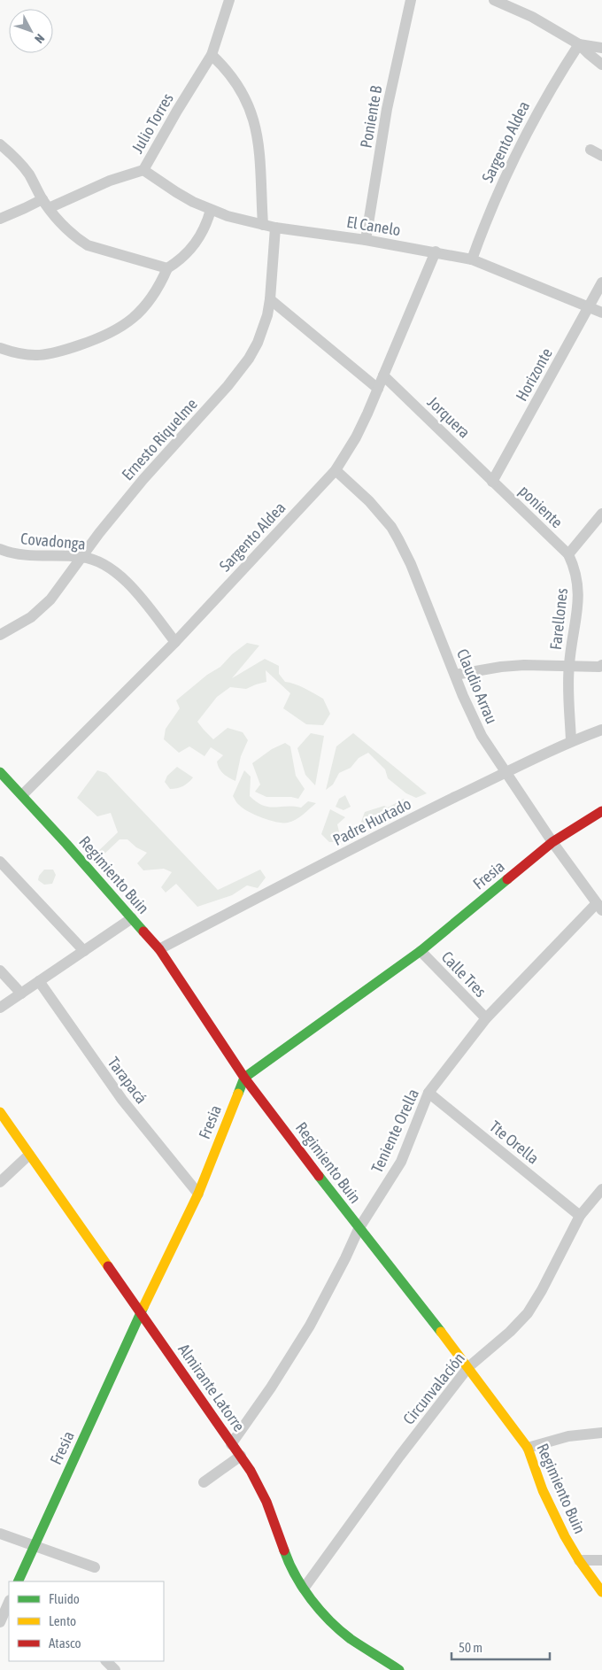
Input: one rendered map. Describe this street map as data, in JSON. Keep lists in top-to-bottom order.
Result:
{
  "streets": {
    "street": [
      "Poniente B",
      "Julio Torres",
      "Sargento Aldea",
      "El Canelo",
      "Horizonte",
      "Jorquera",
      "Ernesto Riquelme",
      "poniente",
      "Covadonga",
      "Farellones",
      "Claudio Arrau",
      "Padre Hurtado",
      "Regimiento Buin",
      "Fresia",
      "Calle Tres",
      "Tarapacá",
      "Teniente Orella",
      "Tte Orella",
      "Almirante Latorre",
      "Circunvalación"
    ]
  },
  "crossings": [
    ["Poniente B", "El Canelo"],
    ["Julio Torres", "El Canelo"],
    ["Sargento Aldea", "El Canelo"],
    ["Sargento Aldea", "Jorquera"],
    ["Sargento Aldea", "Covadonga"],
    ["Sargento Aldea", "Claudio Arrau"],
    ["Sargento Aldea", "Regimiento Buin"],
    ["El Canelo", "Horizonte"],
    ["El Canelo", "Ernesto Riquelme"],
    ["Horizonte", "Jorquera"],
    ["Horizonte", "poniente"],
    ["Jorquera", "poniente"],
    ["Ernesto Riquelme", "Covadonga"],
    ["poniente", "Farellones"],
    ["Farellones", "Padre Hurtado"],
    ["Claudio Arrau", "Padre Hurtado"],
    ["Claudio Arrau", "Fresia"],
    ["Claudio Arrau", "Teniente Orella"],
    ["Padre Hurtado", "Regimiento Buin"],
    ["Regimiento Buin", "Fresia"],
    ["Regimiento Buin", "Teniente Orella"],
    ["Regimiento Buin", "Circunvalación"],
    ["Fresia", "Calle Tres"],
    ["Fresia", "Tarapacá"],
    ["Fresia", "Almirante Latorre"],
    ["Calle Tres", "Teniente Orella"],
    ["Teniente Orella", "Tte Orella"],
    ["Teniente Orella", "Almirante Latorre"],
    ["Tte Orella", "Circunvalación"],
    ["Almirante Latorre", "Circunvalación"]
  ],
  "legend": ["Fluido", "Lento", "Atasco"],
  "scale_bar": "50 m",
  "north": "bottom right"
}
